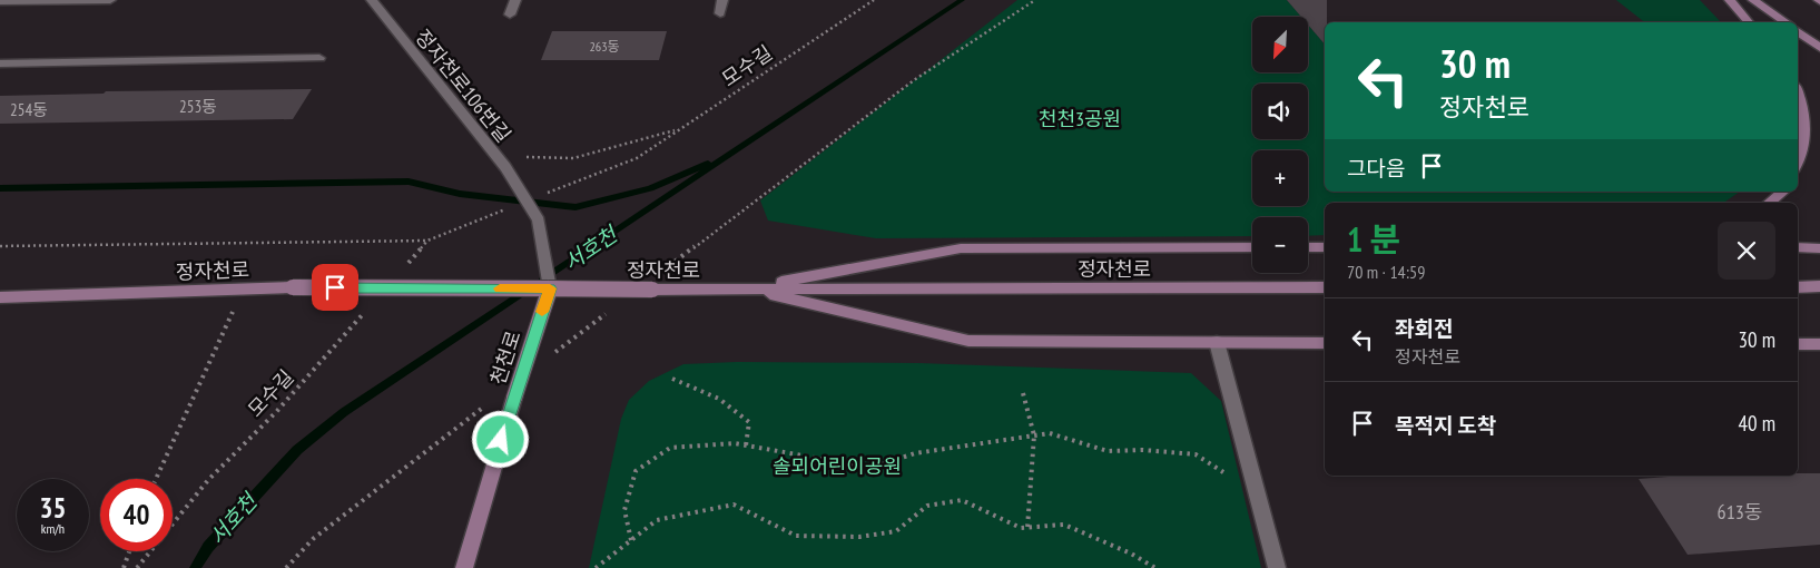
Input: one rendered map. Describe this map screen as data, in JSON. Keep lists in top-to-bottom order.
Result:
{
  "streets": {
    "street": ["정자천로106번길", "정자천로", "천천로"],
    "path": ["모수길"]
  },
  "crossings": [
    ["정자천로106번길", "정자천로"],
    ["정자천로106번길", "천천로"],
    ["정자천로", "천천로"]
  ],
  "water": ["서호천"],
  "parks": ["천천3공원", "솔뫼어린이공원"],
  "house_numbers": [
    "263동",
    "253동",
    "254동",
    "613동"
  ],
  "north": "bottom left",
  "page": {
    "map_buttons": ["+", "−"],
    "turn": ["30 m", "정자천로"],
    "then": "그다음",
    "heading": ["1 분", "70 m · 14:59"],
    "list": [
      {
        "name": "좌회전",
        "note": "정자천로",
        "value": "30 m"
      },
      {
        "name": "목적지 도착",
        "value": "40 m"
      }
    ],
    "speed": "35 km/h",
    "limit": "40"
  }
}
